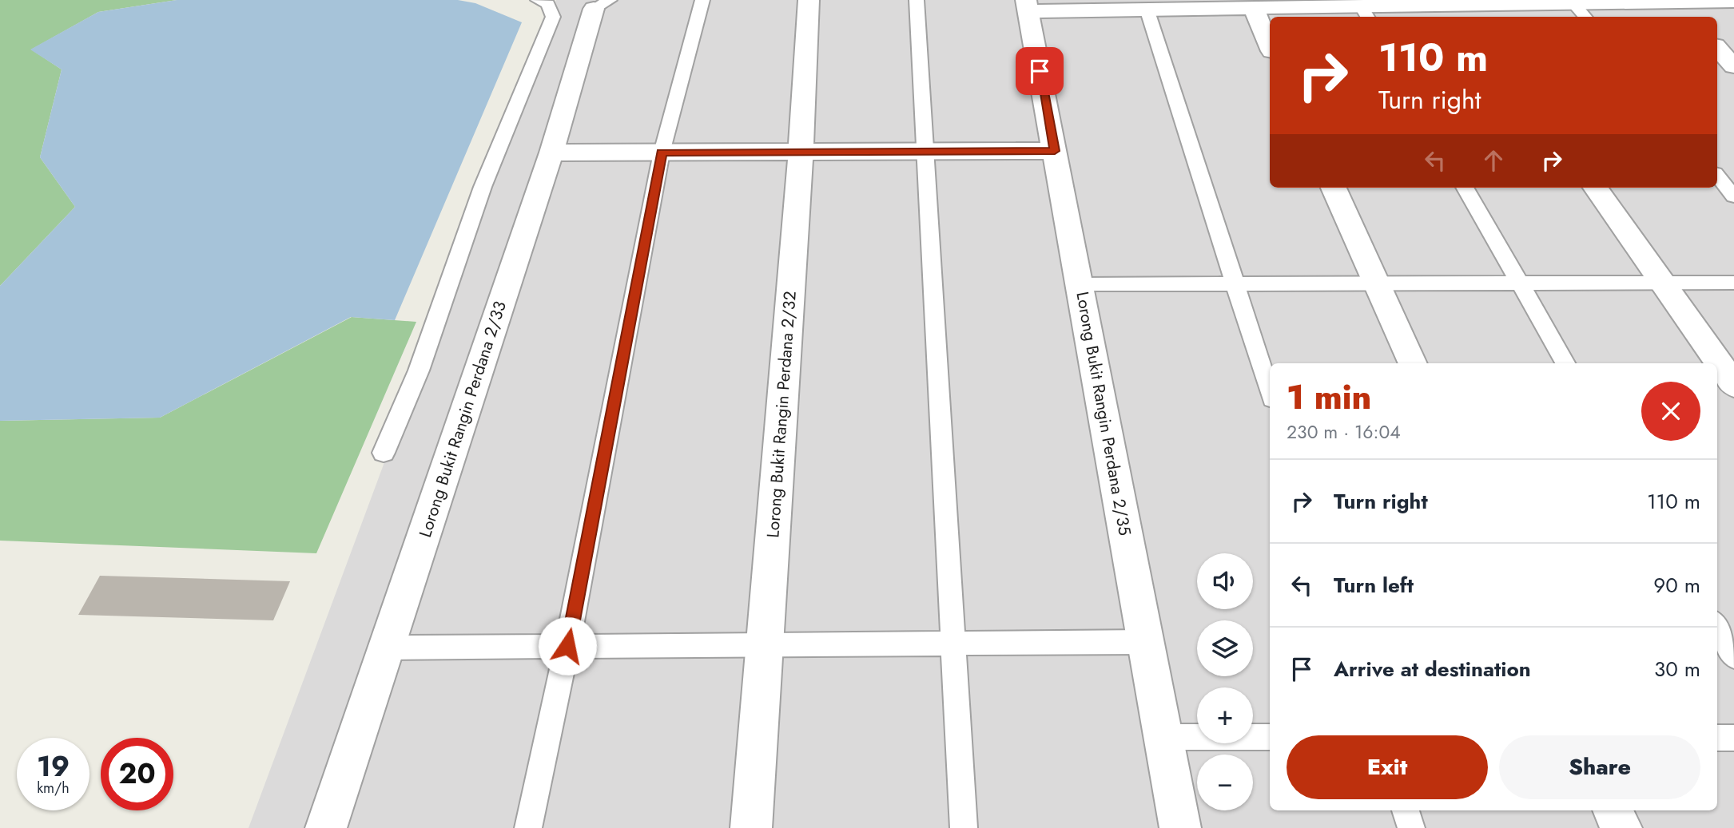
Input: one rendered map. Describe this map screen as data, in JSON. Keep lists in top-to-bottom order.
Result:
{
  "streets": {
    "street": ["Lorong Bukit Rangin Perdana 2/35", "Lorong Bukit Rangin Perdana 2/32", "Lorong Bukit Rangin Perdana 2/33"]
  },
  "page": {
    "turn": ["110 m", "Turn right"],
    "heading": ["1 min", "230 m · 16:04"],
    "list": [
      {
        "name": "Turn right",
        "value": "110 m"
      },
      {
        "name": "Turn left",
        "value": "90 m"
      },
      {
        "name": "Arrive at destination",
        "value": "30 m"
      }
    ],
    "map_buttons": ["+", "−"],
    "buttons": ["Exit", "Share"],
    "speed": "19 km/h",
    "limit": "20"
  }
}
